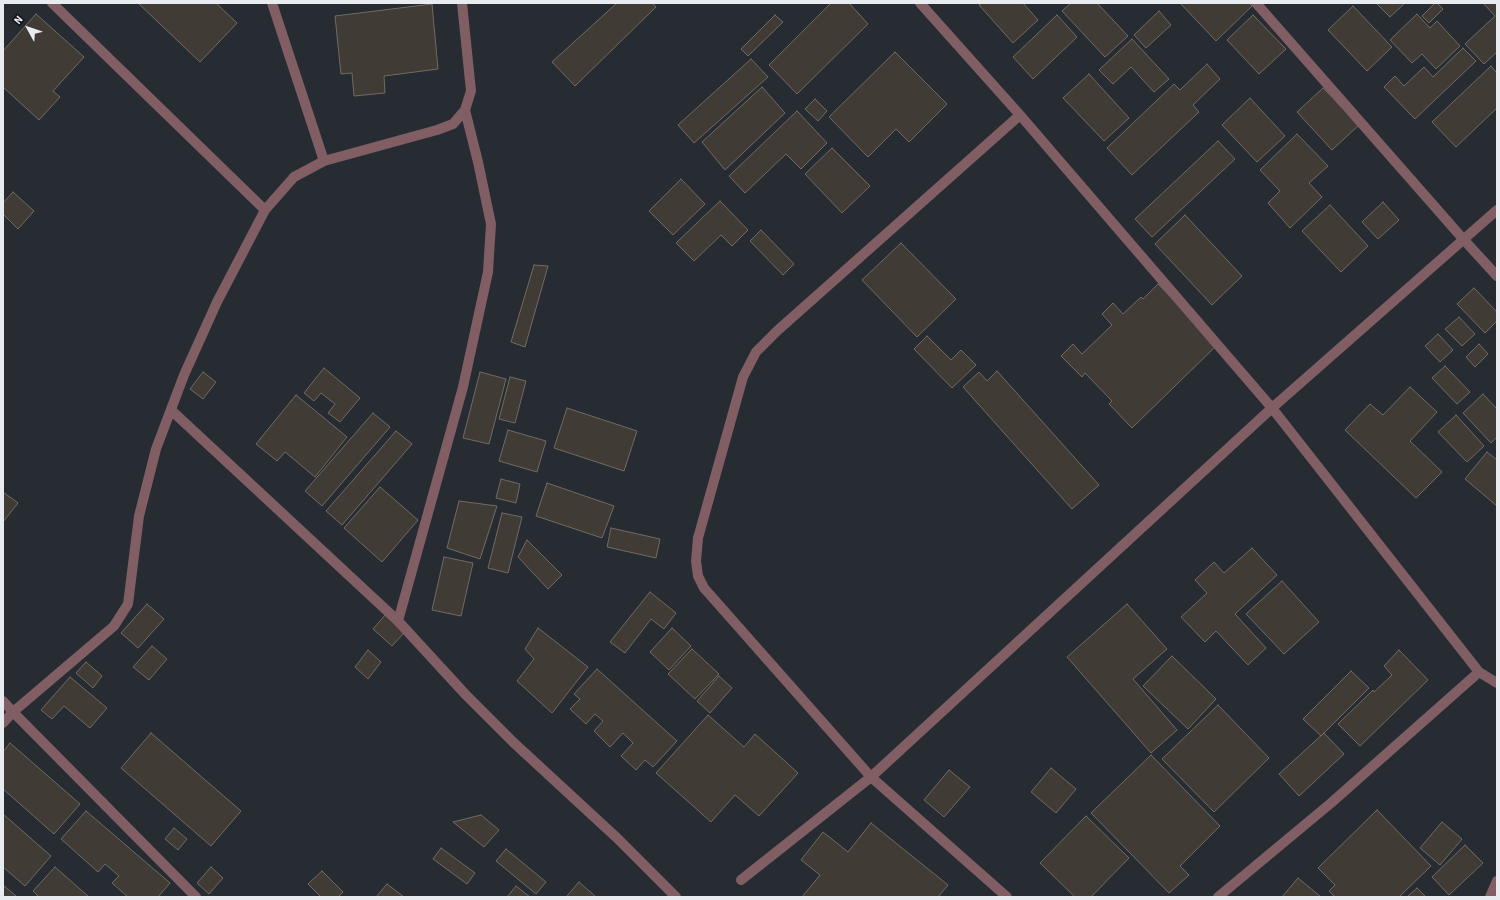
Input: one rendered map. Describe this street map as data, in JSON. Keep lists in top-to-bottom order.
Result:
{
  "north": "top left"
}
